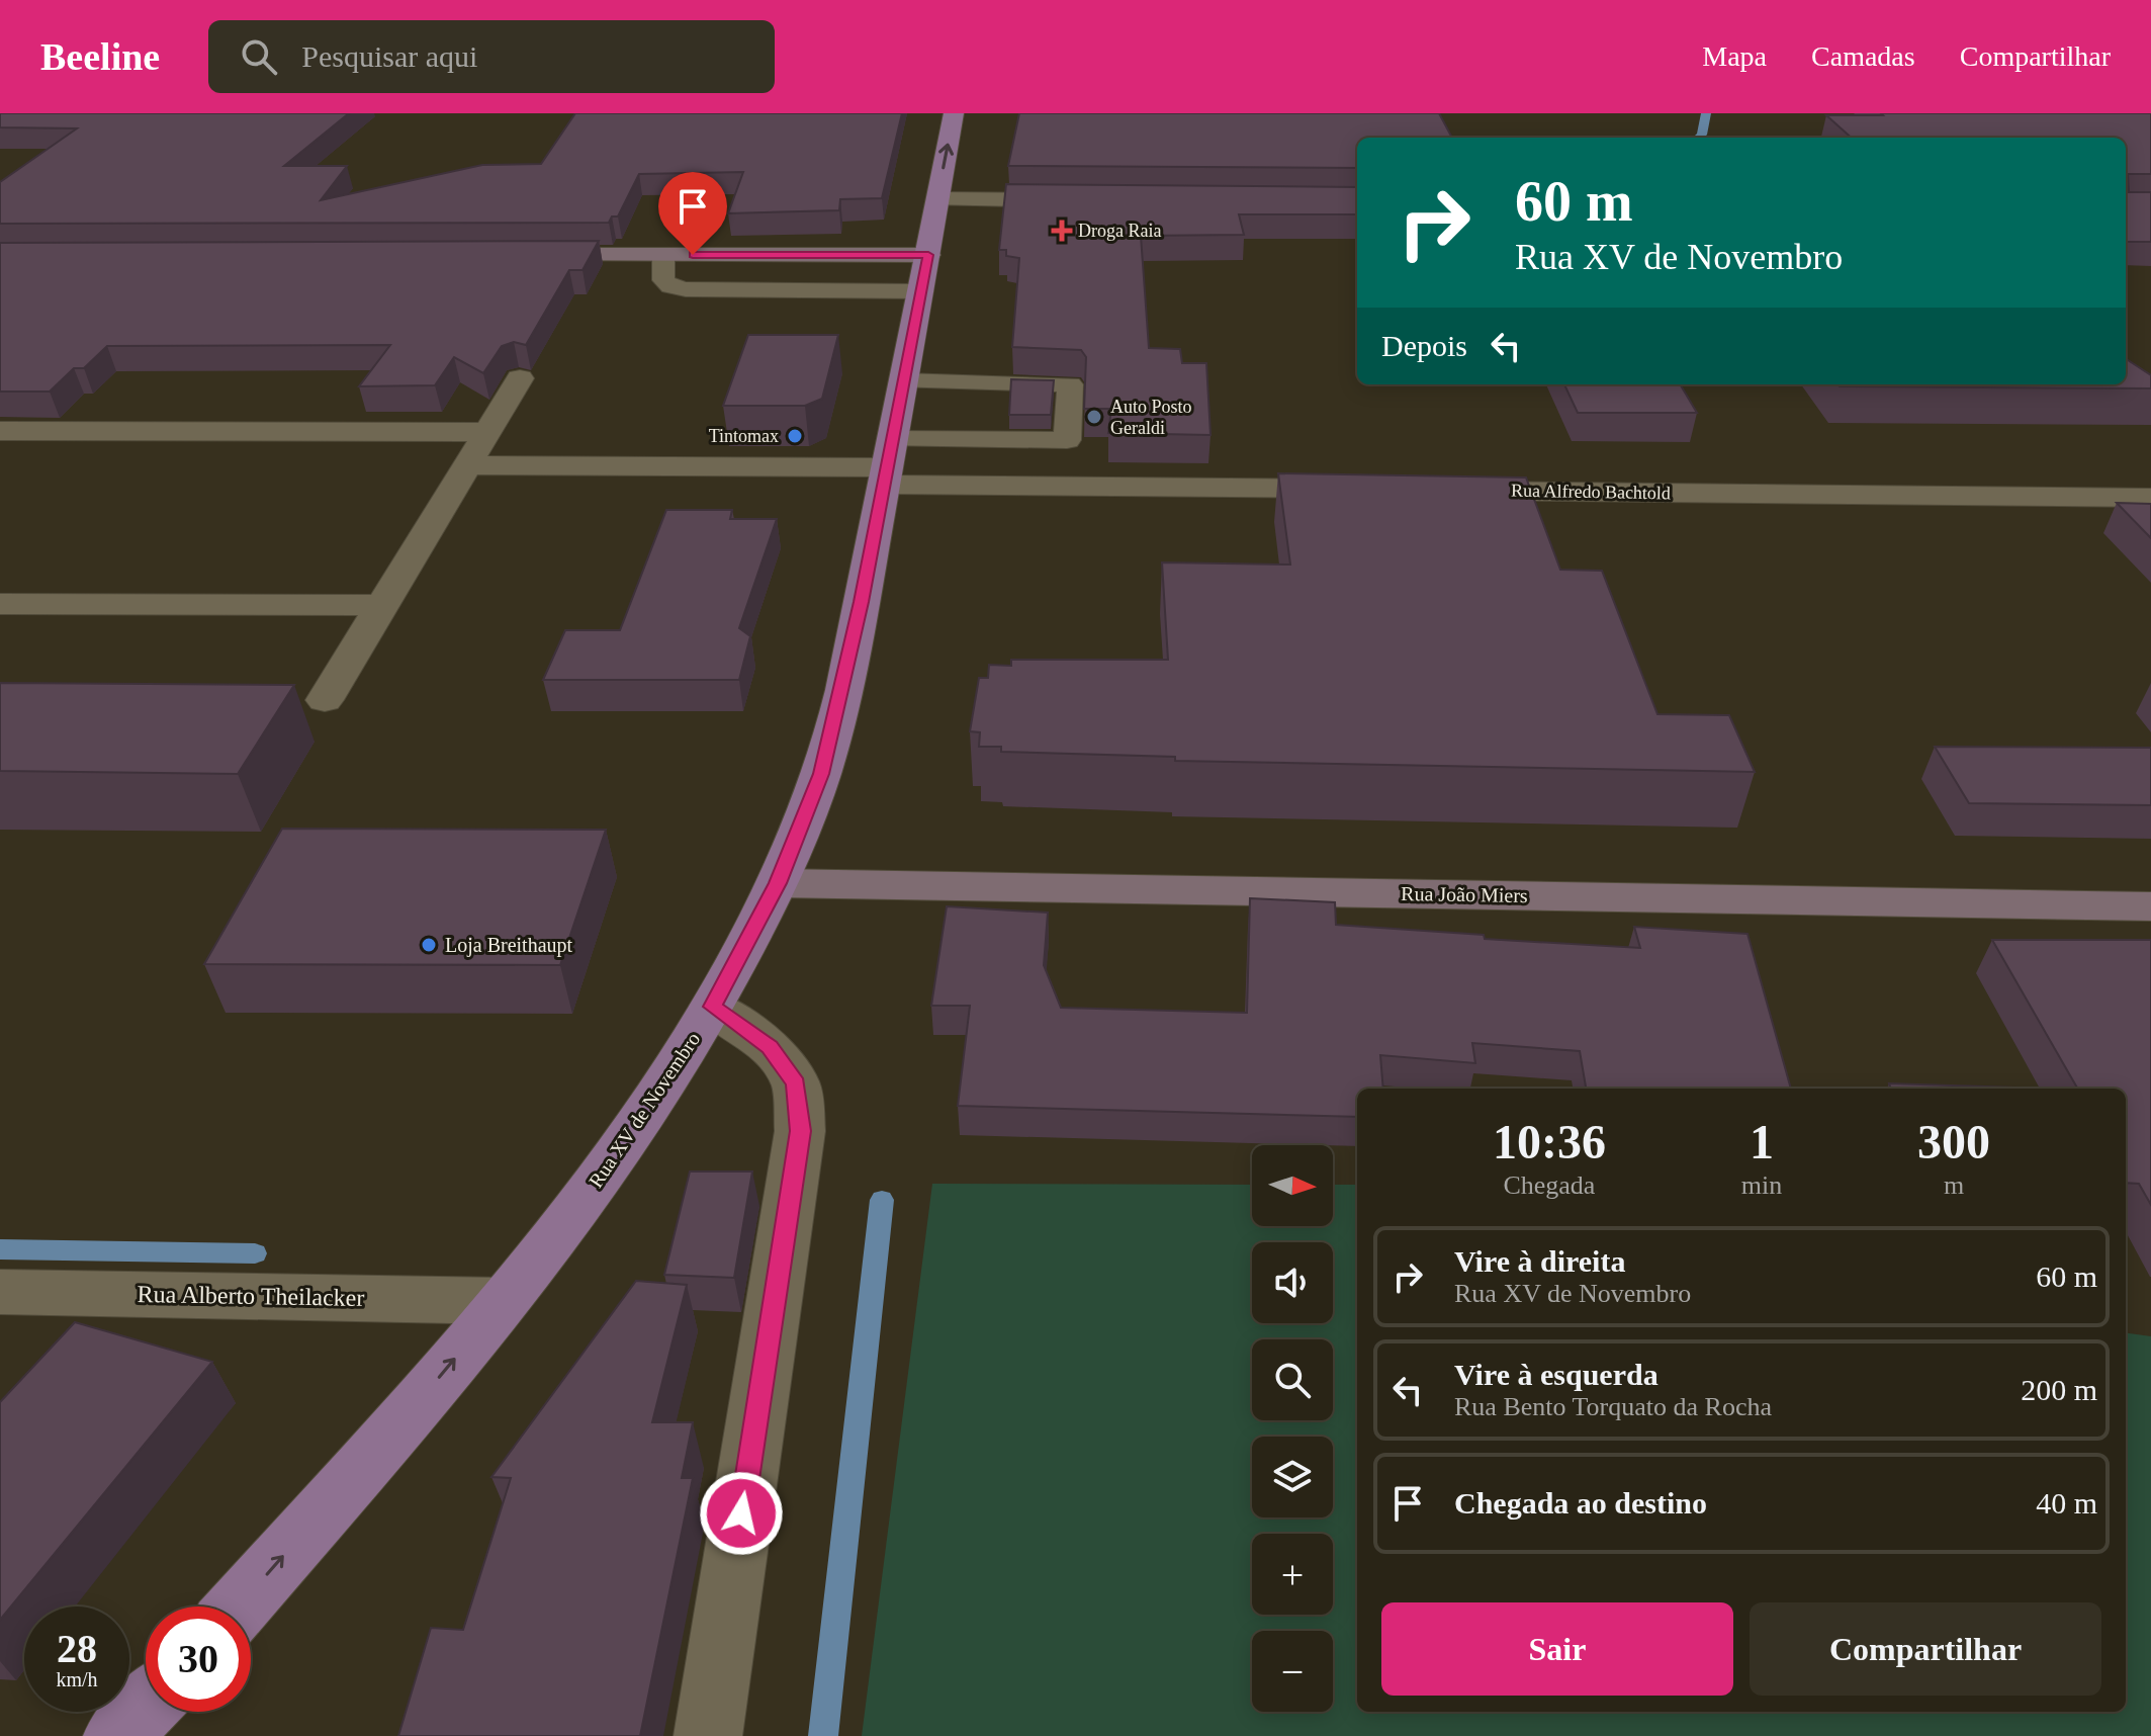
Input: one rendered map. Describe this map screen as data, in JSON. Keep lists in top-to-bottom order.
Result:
{
  "streets": {
    "main road": ["Rua XV de Novembro"],
    "street": ["Rua Alfredo Bachtold", "Rua João Miers", "Rua Alberto Theilacker"]
  },
  "crossings": [
    ["Rua João Miers", "Rua XV de Novembro"],
    ["Rua XV de Novembro", "Rua Alberto Theilacker"]
  ],
  "places": {
    "health": ["Droga Raia"],
    "other": ["Auto Posto Geraldi", "Tintomax", "Loja Breithaupt"]
  },
  "north": "right",
  "page": {
    "header": "Beeline",
    "search": "Pesquisar aqui",
    "nav": ["Mapa", "Camadas", "Compartilhar"],
    "turn": ["60 m", "Rua XV de Novembro"],
    "then": "Depois",
    "eta": [
      "10:36",
      "Chegada",
      "1",
      "min",
      "300",
      "m"
    ],
    "map_buttons": ["+", "−"],
    "list": [
      {
        "name": "Vire à direita",
        "note": "Rua XV de Novembro",
        "value": "60 m"
      },
      {
        "name": "Vire à esquerda",
        "note": "Rua Bento Torquato da Rocha",
        "value": "200 m"
      },
      {
        "name": "Chegada ao destino",
        "value": "40 m"
      }
    ],
    "buttons": ["Sair", "Compartilhar"],
    "speed": "28 km/h",
    "limit": "30"
  }
}
